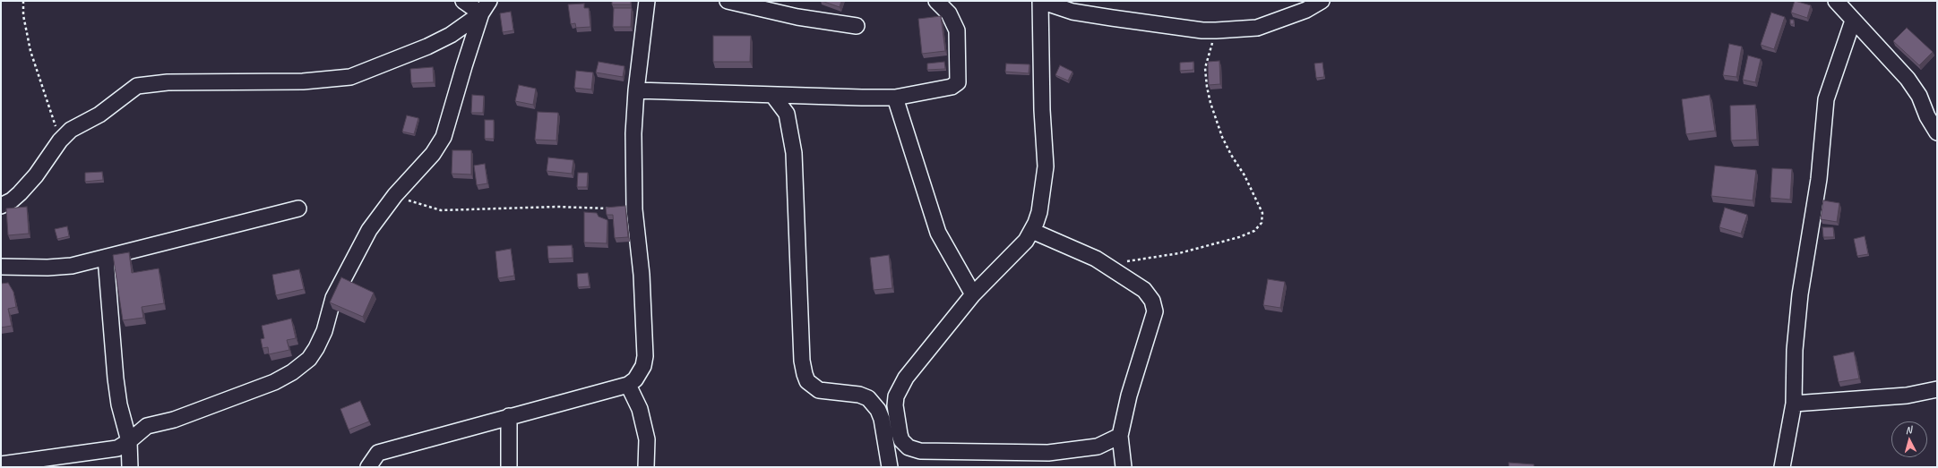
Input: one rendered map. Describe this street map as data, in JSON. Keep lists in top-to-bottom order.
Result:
{
  "north": "top"
}
